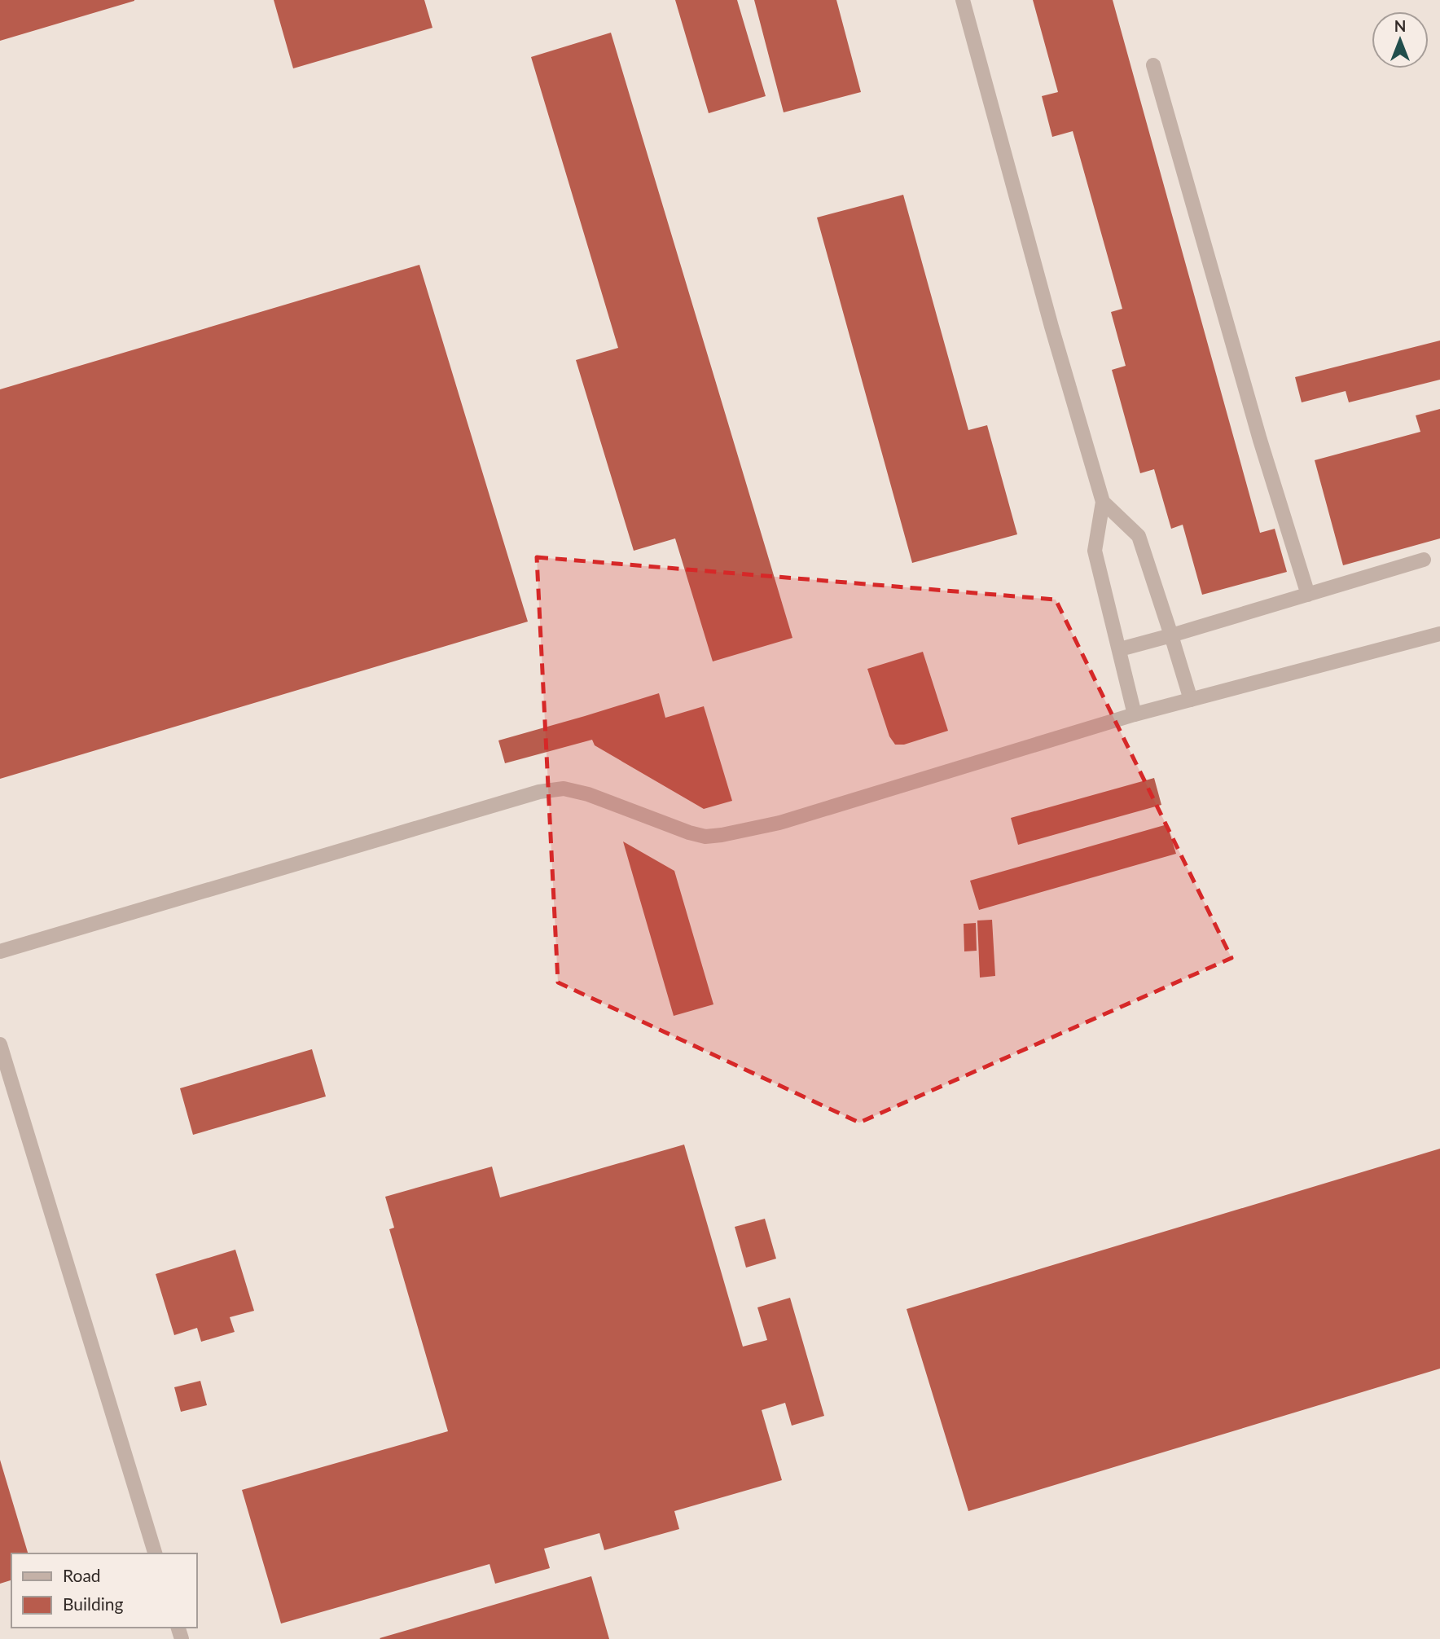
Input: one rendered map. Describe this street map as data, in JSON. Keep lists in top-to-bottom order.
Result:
{
  "legend": ["Road", "Building"],
  "north": "top"
}
